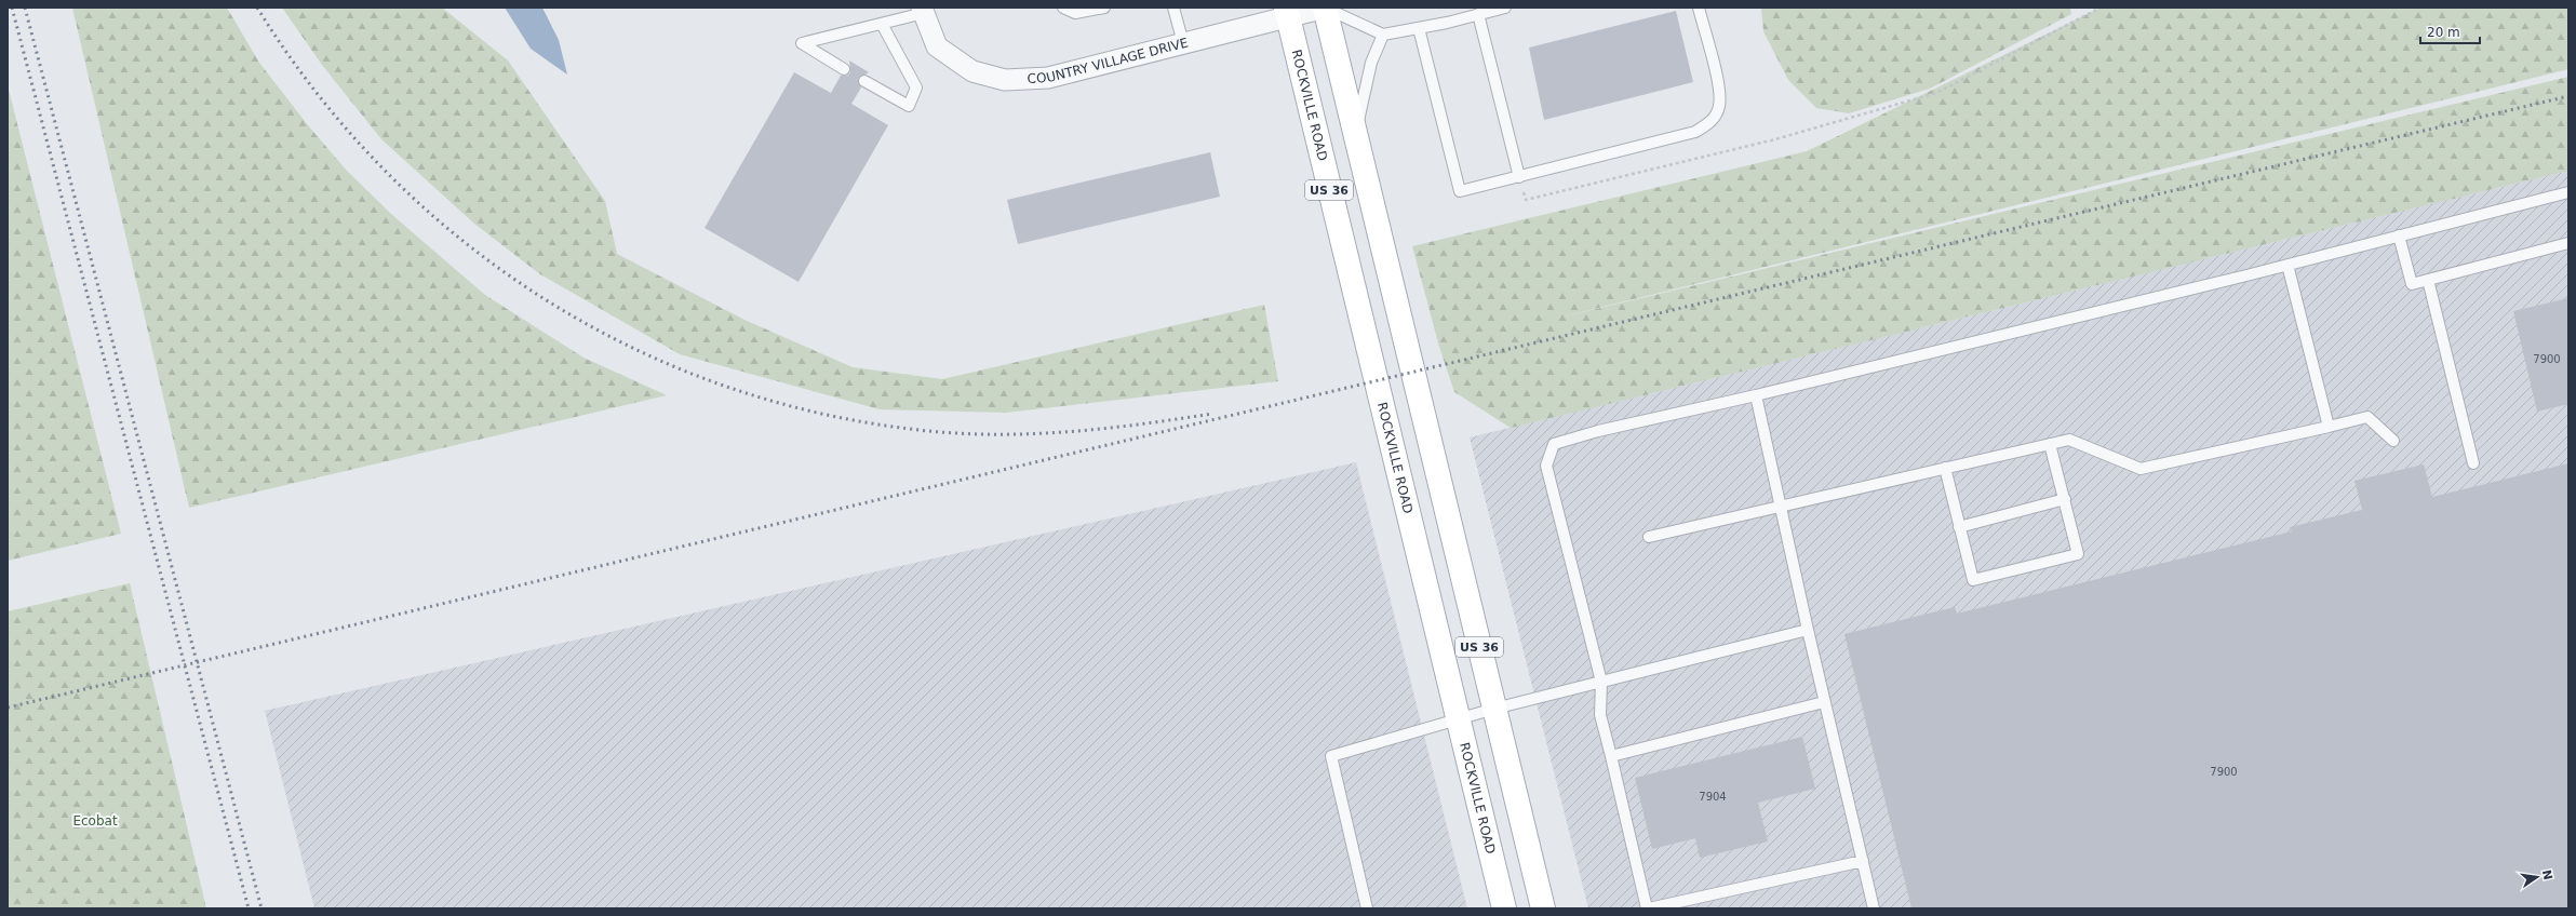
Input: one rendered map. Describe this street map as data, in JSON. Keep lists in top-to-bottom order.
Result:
{
  "streets": {
    "main road": ["ROCKVILLE ROAD", "US 36"],
    "street": ["COUNTRY VILLAGE DRIVE"]
  },
  "crossings": [
    ["COUNTRY VILLAGE DRIVE", "ROCKVILLE ROAD"],
    ["COUNTRY VILLAGE DRIVE", "US 36"]
  ],
  "parks": ["Ecobat"],
  "house_numbers": ["7900", "7900", "7904"],
  "scale_bar": "20 m",
  "north": "right"
}
